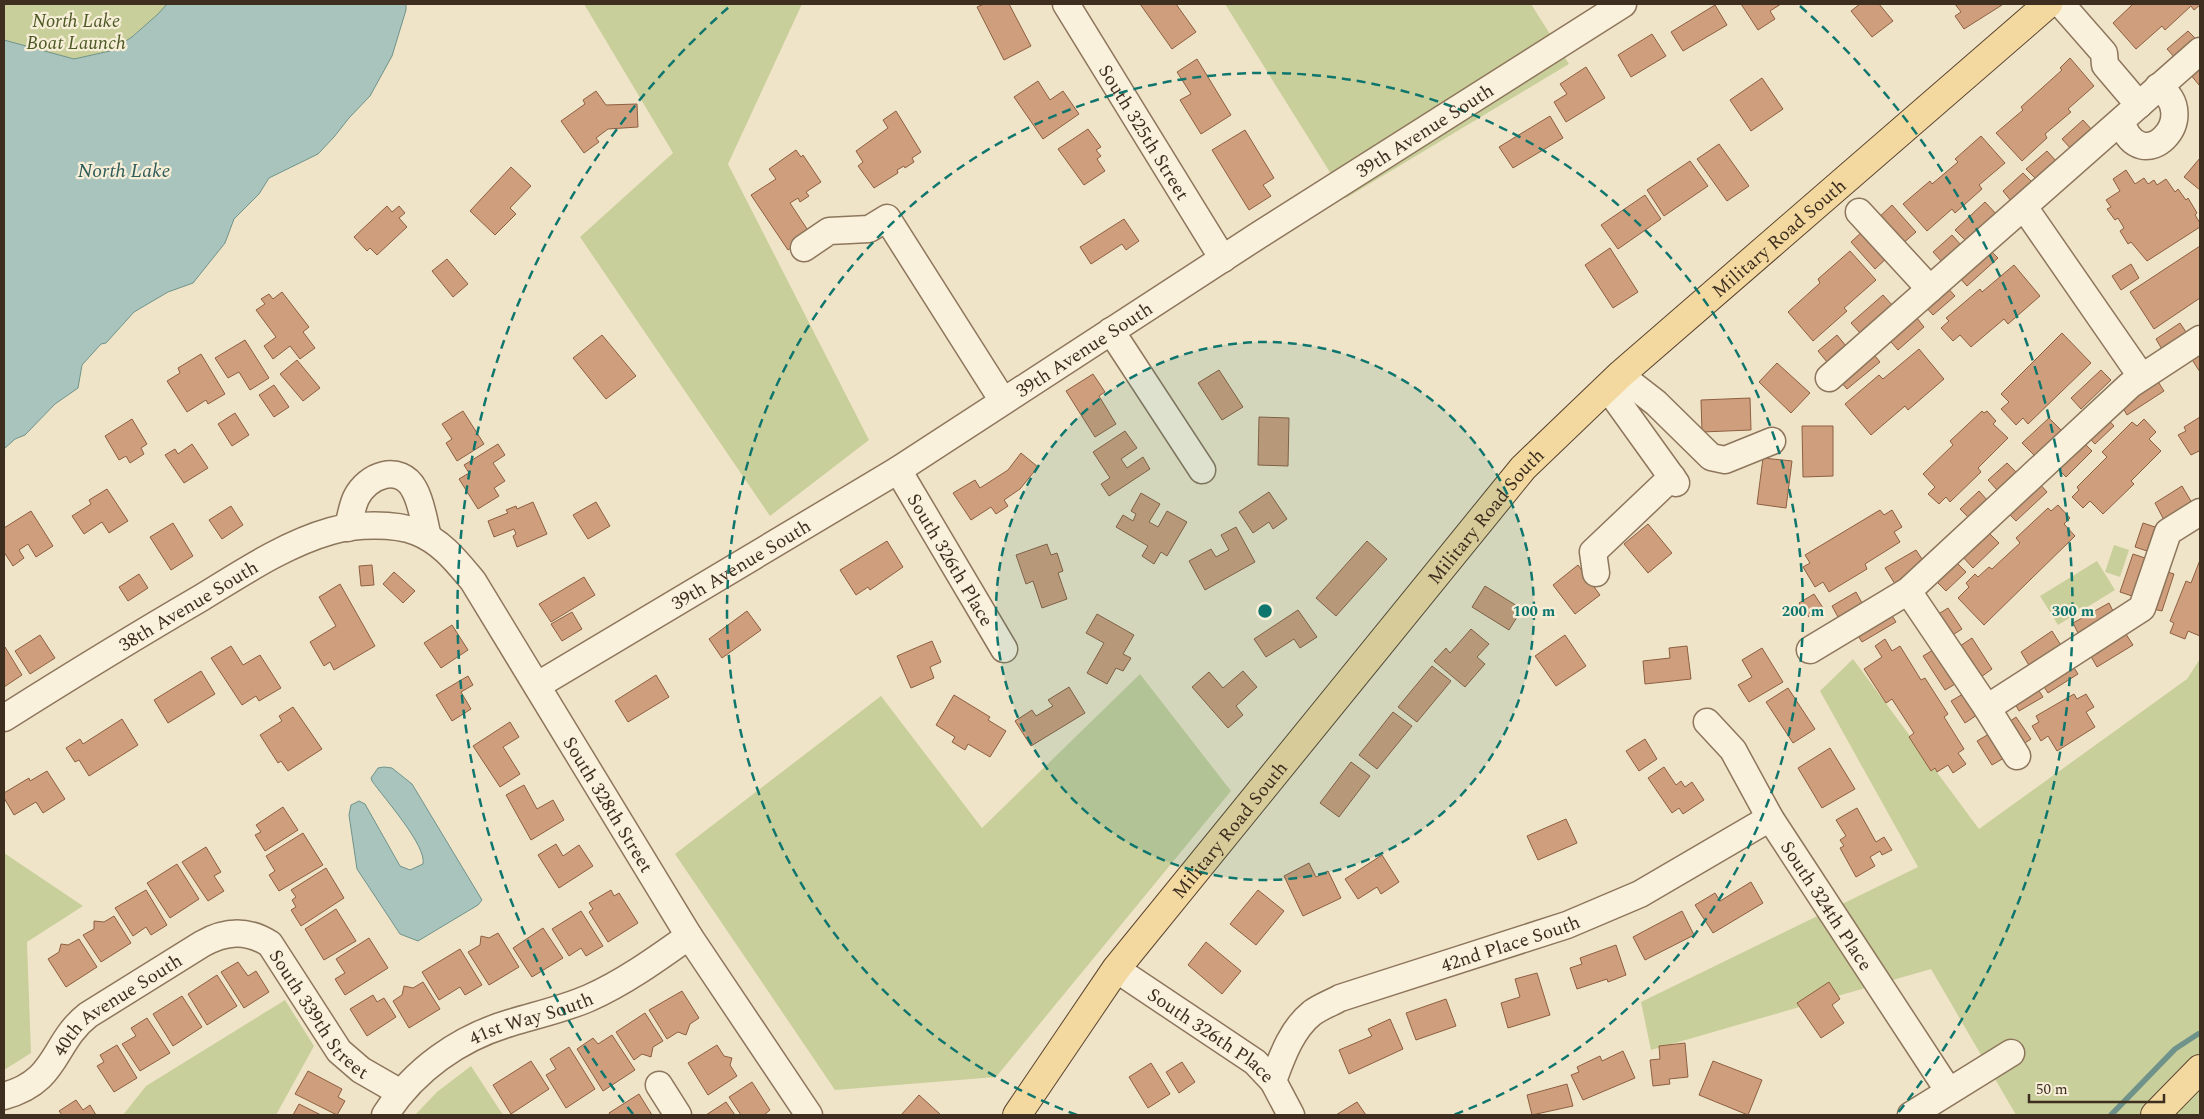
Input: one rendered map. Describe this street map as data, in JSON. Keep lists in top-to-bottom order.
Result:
{
  "streets": {
    "main road": ["Military Road South"],
    "street": [
      "39th Avenue South",
      "South 325th Street",
      "South 326th Place",
      "38th Avenue South",
      "South 328th Street",
      "South 324th Place",
      "42nd Place South",
      "40th Avenue South",
      "South 339th Street",
      "41st Way South"
    ]
  },
  "crossings": [
    ["39th Avenue South", "South 325th Street"],
    ["39th Avenue South", "South 326th Place"],
    ["39th Avenue South", "South 328th Street"],
    ["Military Road South", "South 326th Place"],
    ["South 326th Place", "42nd Place South"],
    ["38th Avenue South", "South 328th Street"],
    ["South 328th Street", "41st Way South"],
    ["South 324th Place", "42nd Place South"],
    ["40th Avenue South", "South 339th Street"],
    ["South 339th Street", "41st Way South"]
  ],
  "water": ["North Lake"],
  "parks": ["North Lake Boat Launch"],
  "scale_bar": "50 m",
  "rings": ["100 m", "200 m", "300 m"]
}
